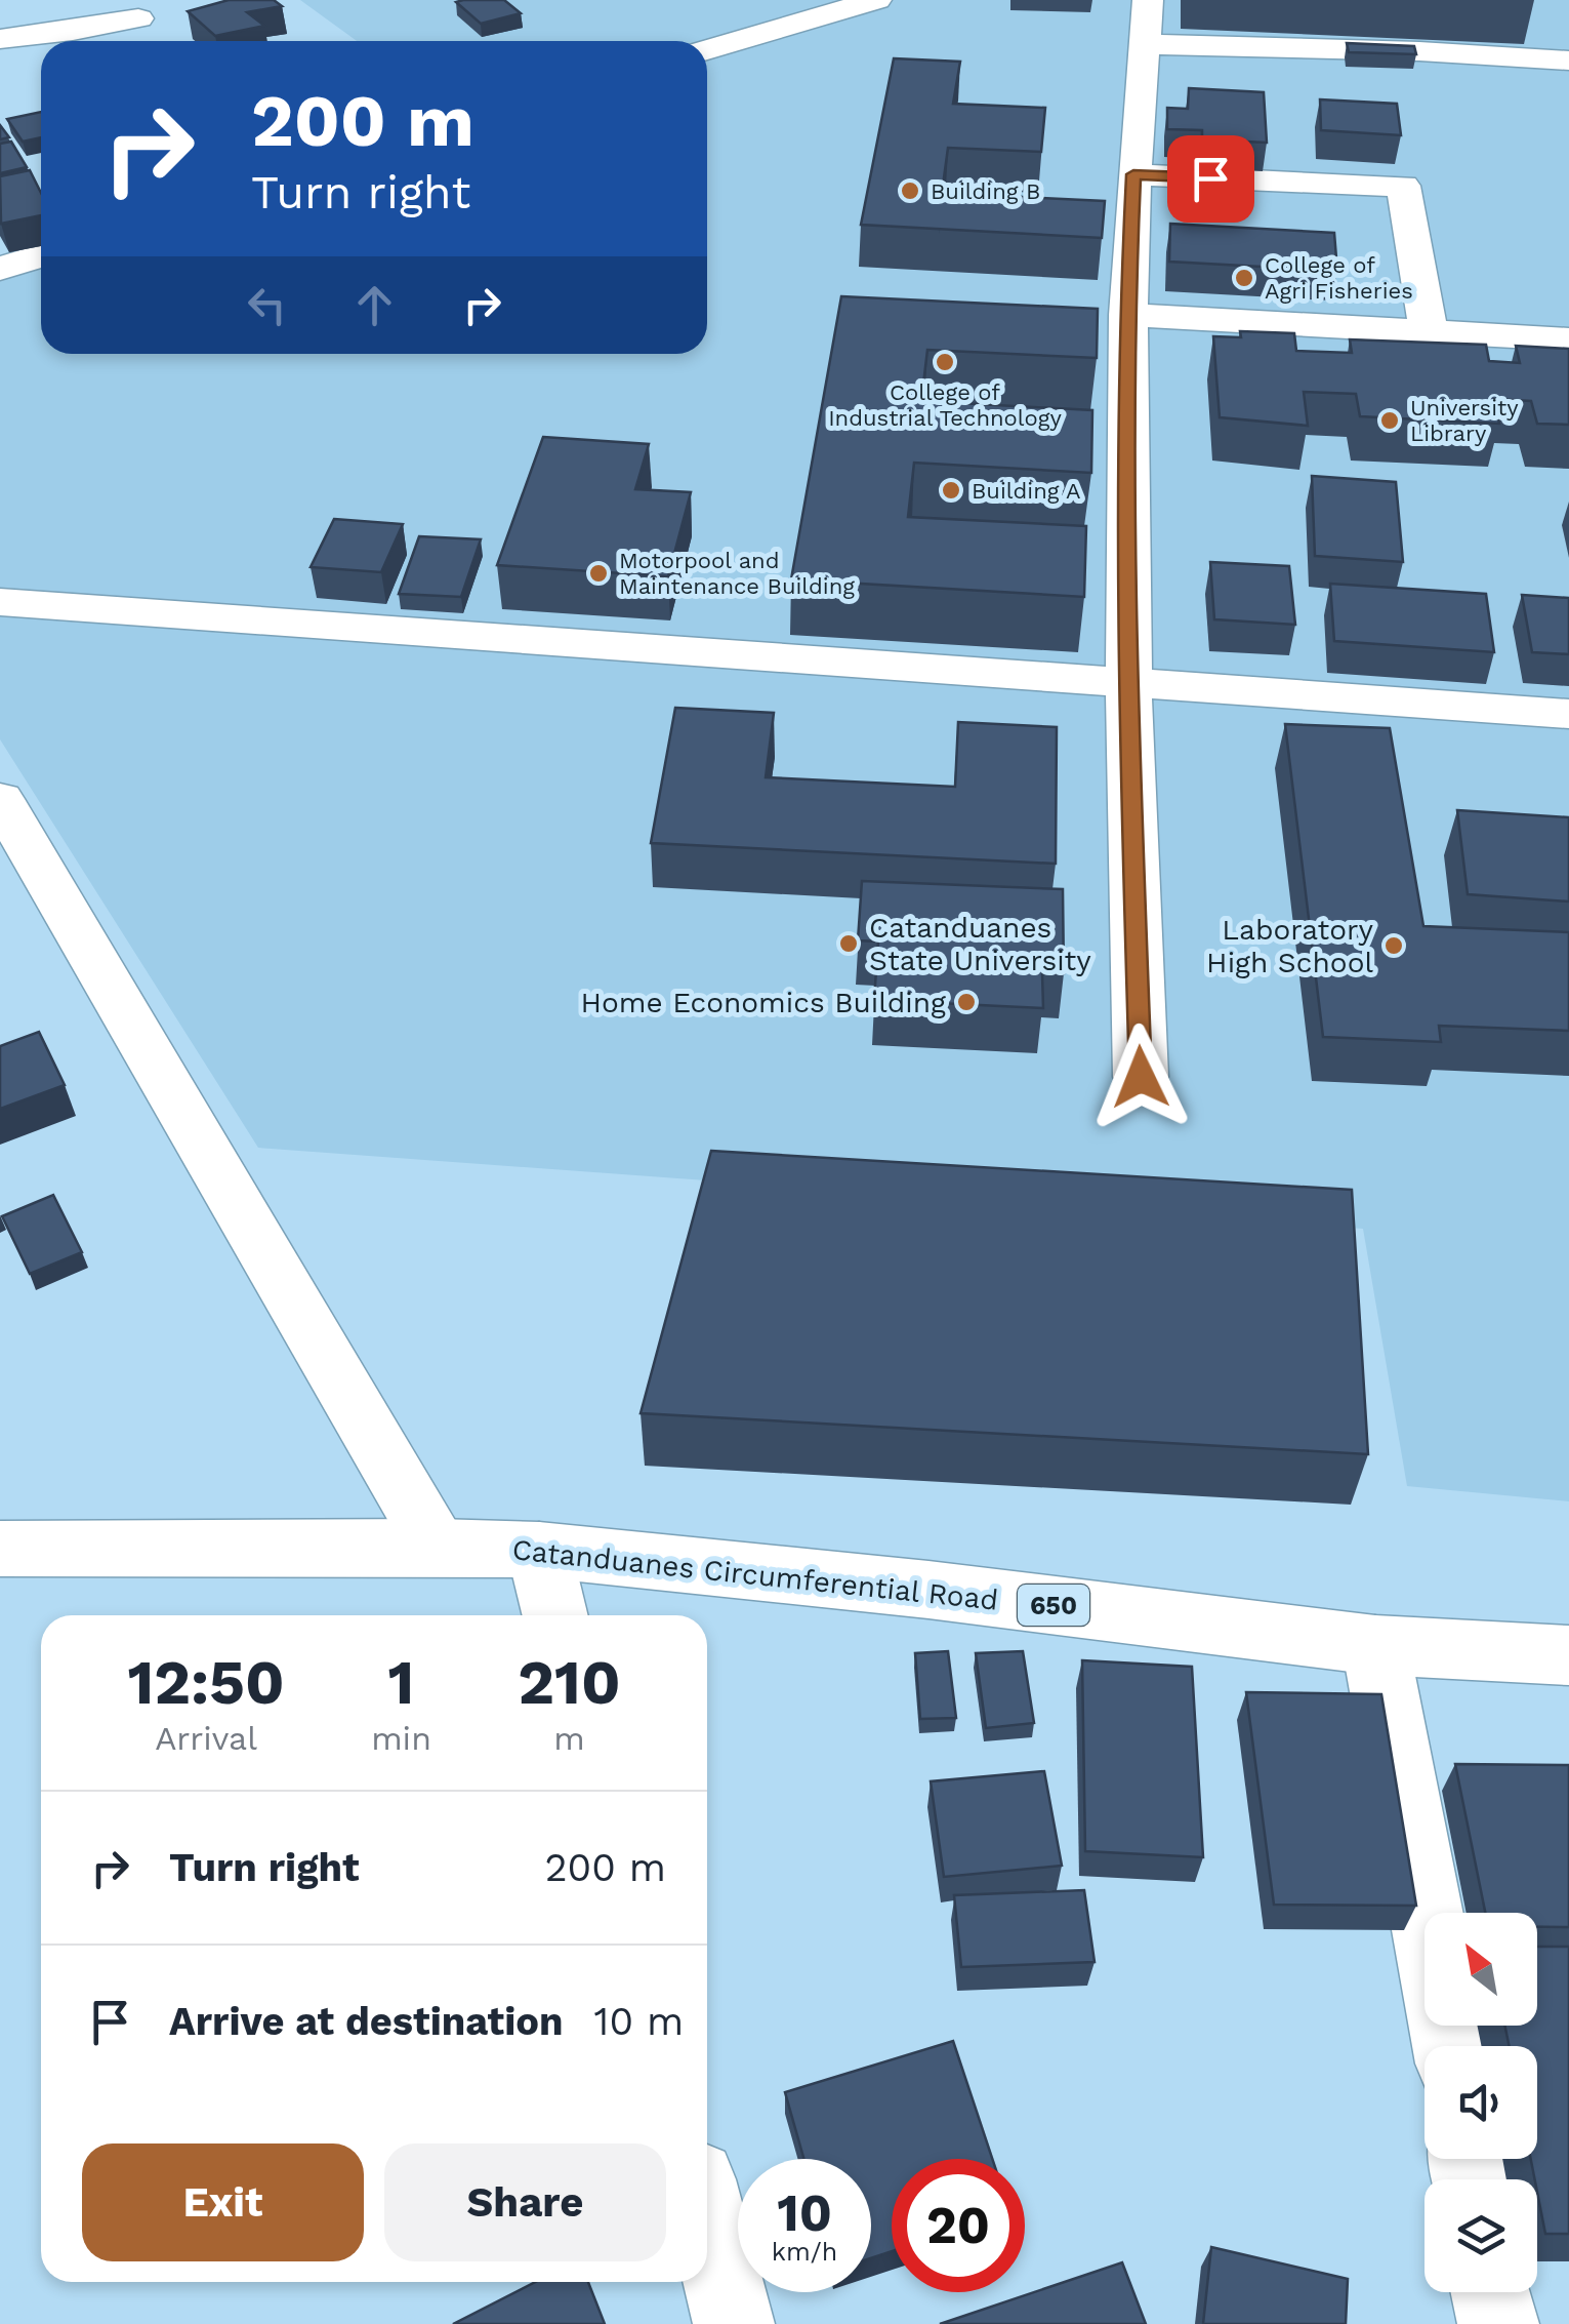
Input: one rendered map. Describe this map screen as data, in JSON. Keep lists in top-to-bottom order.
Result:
{
  "streets": {
    "street": ["Catanduanes Circumferential Road", "650"]
  },
  "places": [
    "Building B",
    "College of Agri Fisheries",
    "College of Industrial Technology",
    "University Library",
    "Building A",
    "Motorpool and Maintenance Building",
    "Catanduanes State University",
    "Laboratory High School",
    "Home Economics Building"
  ],
  "north": "top left",
  "page": {
    "turn": ["200 m", "Turn right"],
    "eta": [
      "12:50",
      "Arrival",
      "1",
      "min",
      "210",
      "m"
    ],
    "list": [
      {
        "name": "Turn right",
        "value": "200 m"
      },
      {
        "name": "Arrive at destination",
        "value": "10 m"
      }
    ],
    "buttons": ["Exit", "Share"],
    "speed": "10 km/h",
    "limit": "20"
  }
}
